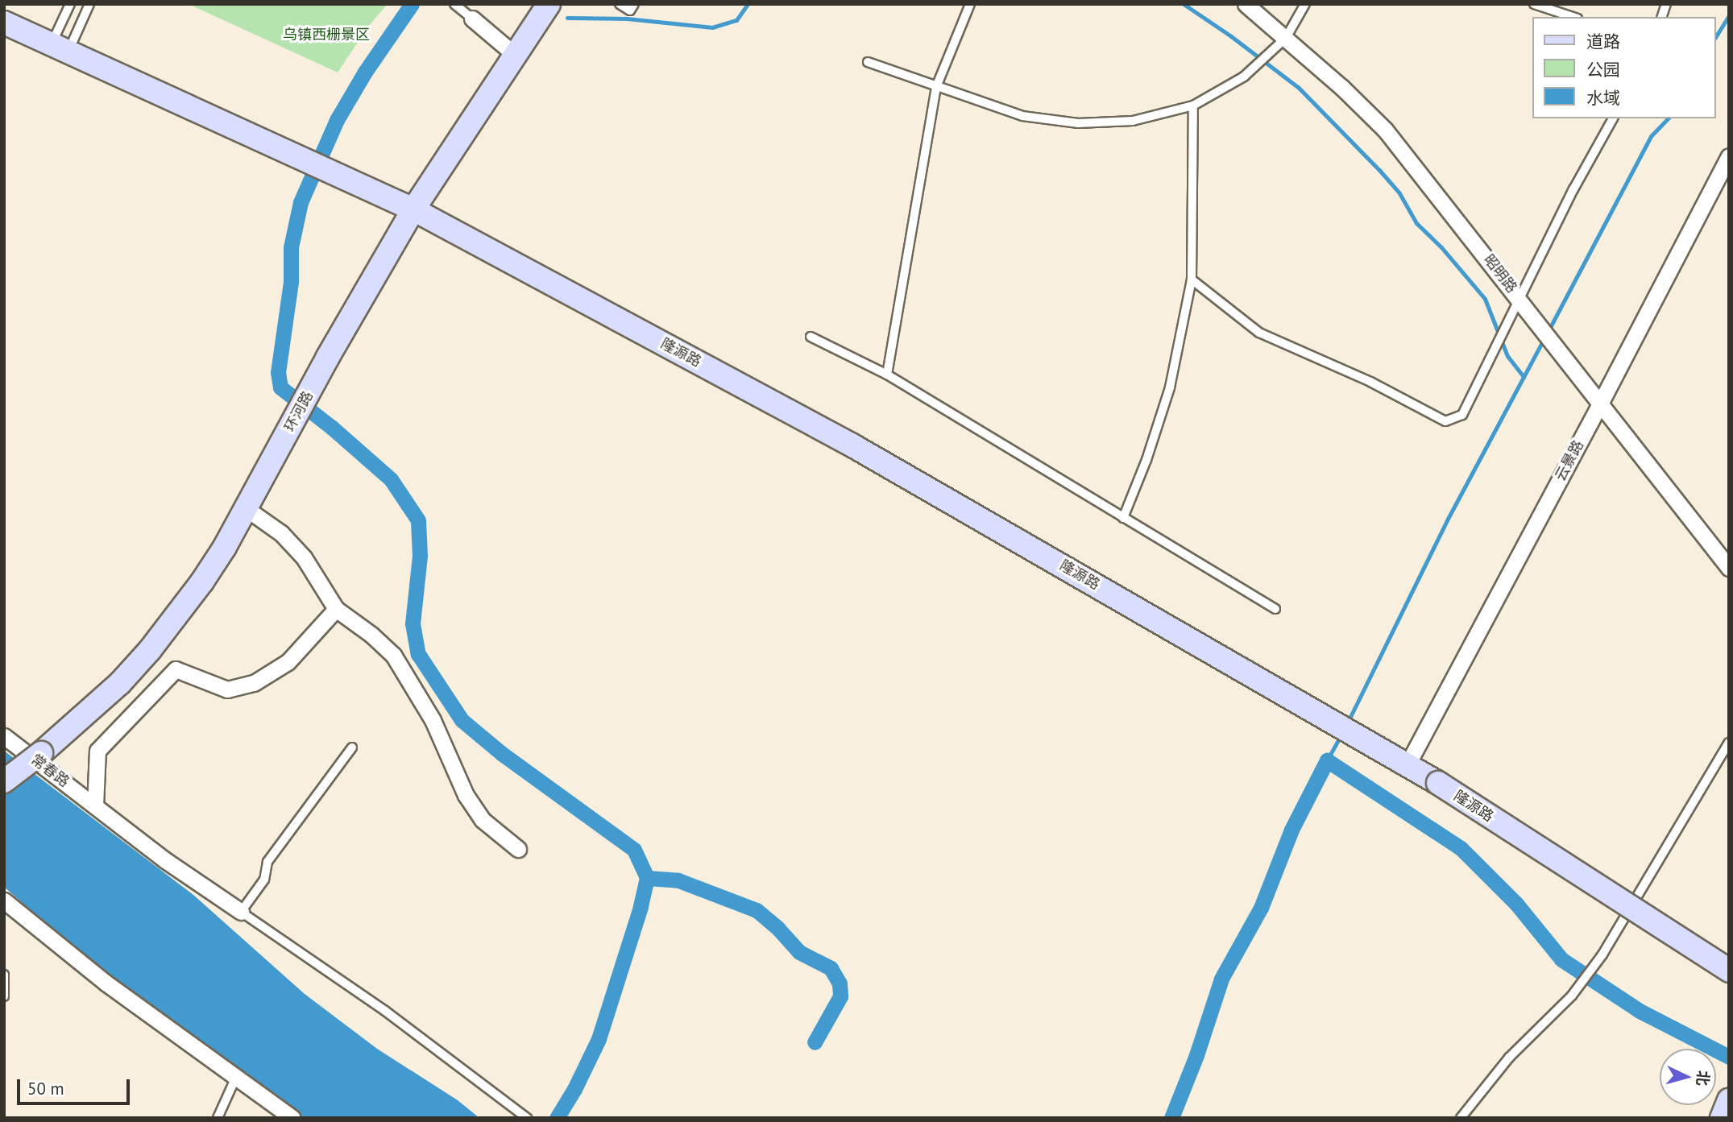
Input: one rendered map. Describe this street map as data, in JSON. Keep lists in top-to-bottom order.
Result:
{
  "streets": {
    "main road": ["隆源路", "环河路"],
    "street": ["昭明路", "云景路", "常春路"]
  },
  "crossings": [
    ["昭明路", "云景路"],
    ["隆源路", "环河路"],
    ["隆源路", "云景路"]
  ],
  "parks": ["乌镇西栅景区"],
  "legend": ["道路", "公园", "水域"],
  "scale_bar": "50 m",
  "north": "right"
}
